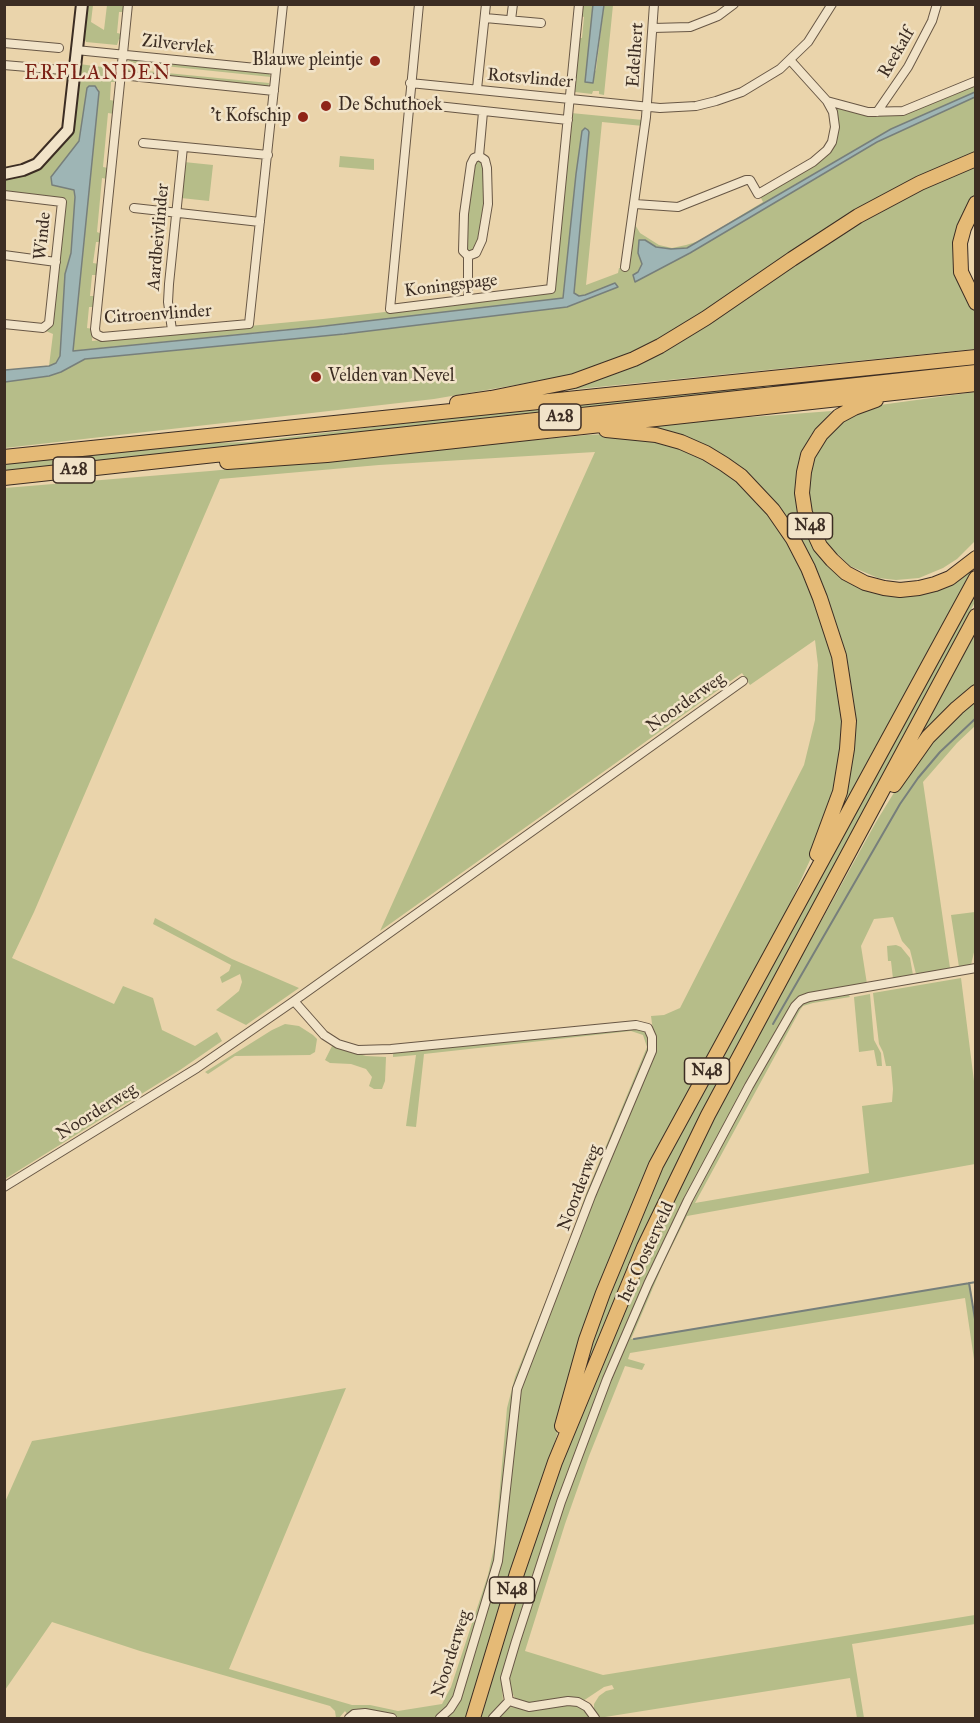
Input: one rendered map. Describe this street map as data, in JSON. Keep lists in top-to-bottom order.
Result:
{
  "streets": {
    "highway": ["A28", "N48"],
    "street": [
      "Zilvervlek",
      "Reekalf",
      "Edelhert",
      "Rotsvlinder",
      "Winde",
      "Aardbeivlinder",
      "Koningspage",
      "Citroenvlinder",
      "Noorderweg",
      "het Oosterveld"
    ]
  },
  "crossings": [
    ["Zilvervlek", "Citroenvlinder"],
    ["Edelhert", "Rotsvlinder"],
    ["Rotsvlinder", "Koningspage"],
    ["Aardbeivlinder", "Citroenvlinder"],
    ["A28", "N48"]
  ],
  "districts": ["ERFLANDEN"],
  "places": [
    "Blauwe pleintje",
    "De Schuthoek",
    "'t Kofschip",
    "Velden van Nevel"
  ]
}
